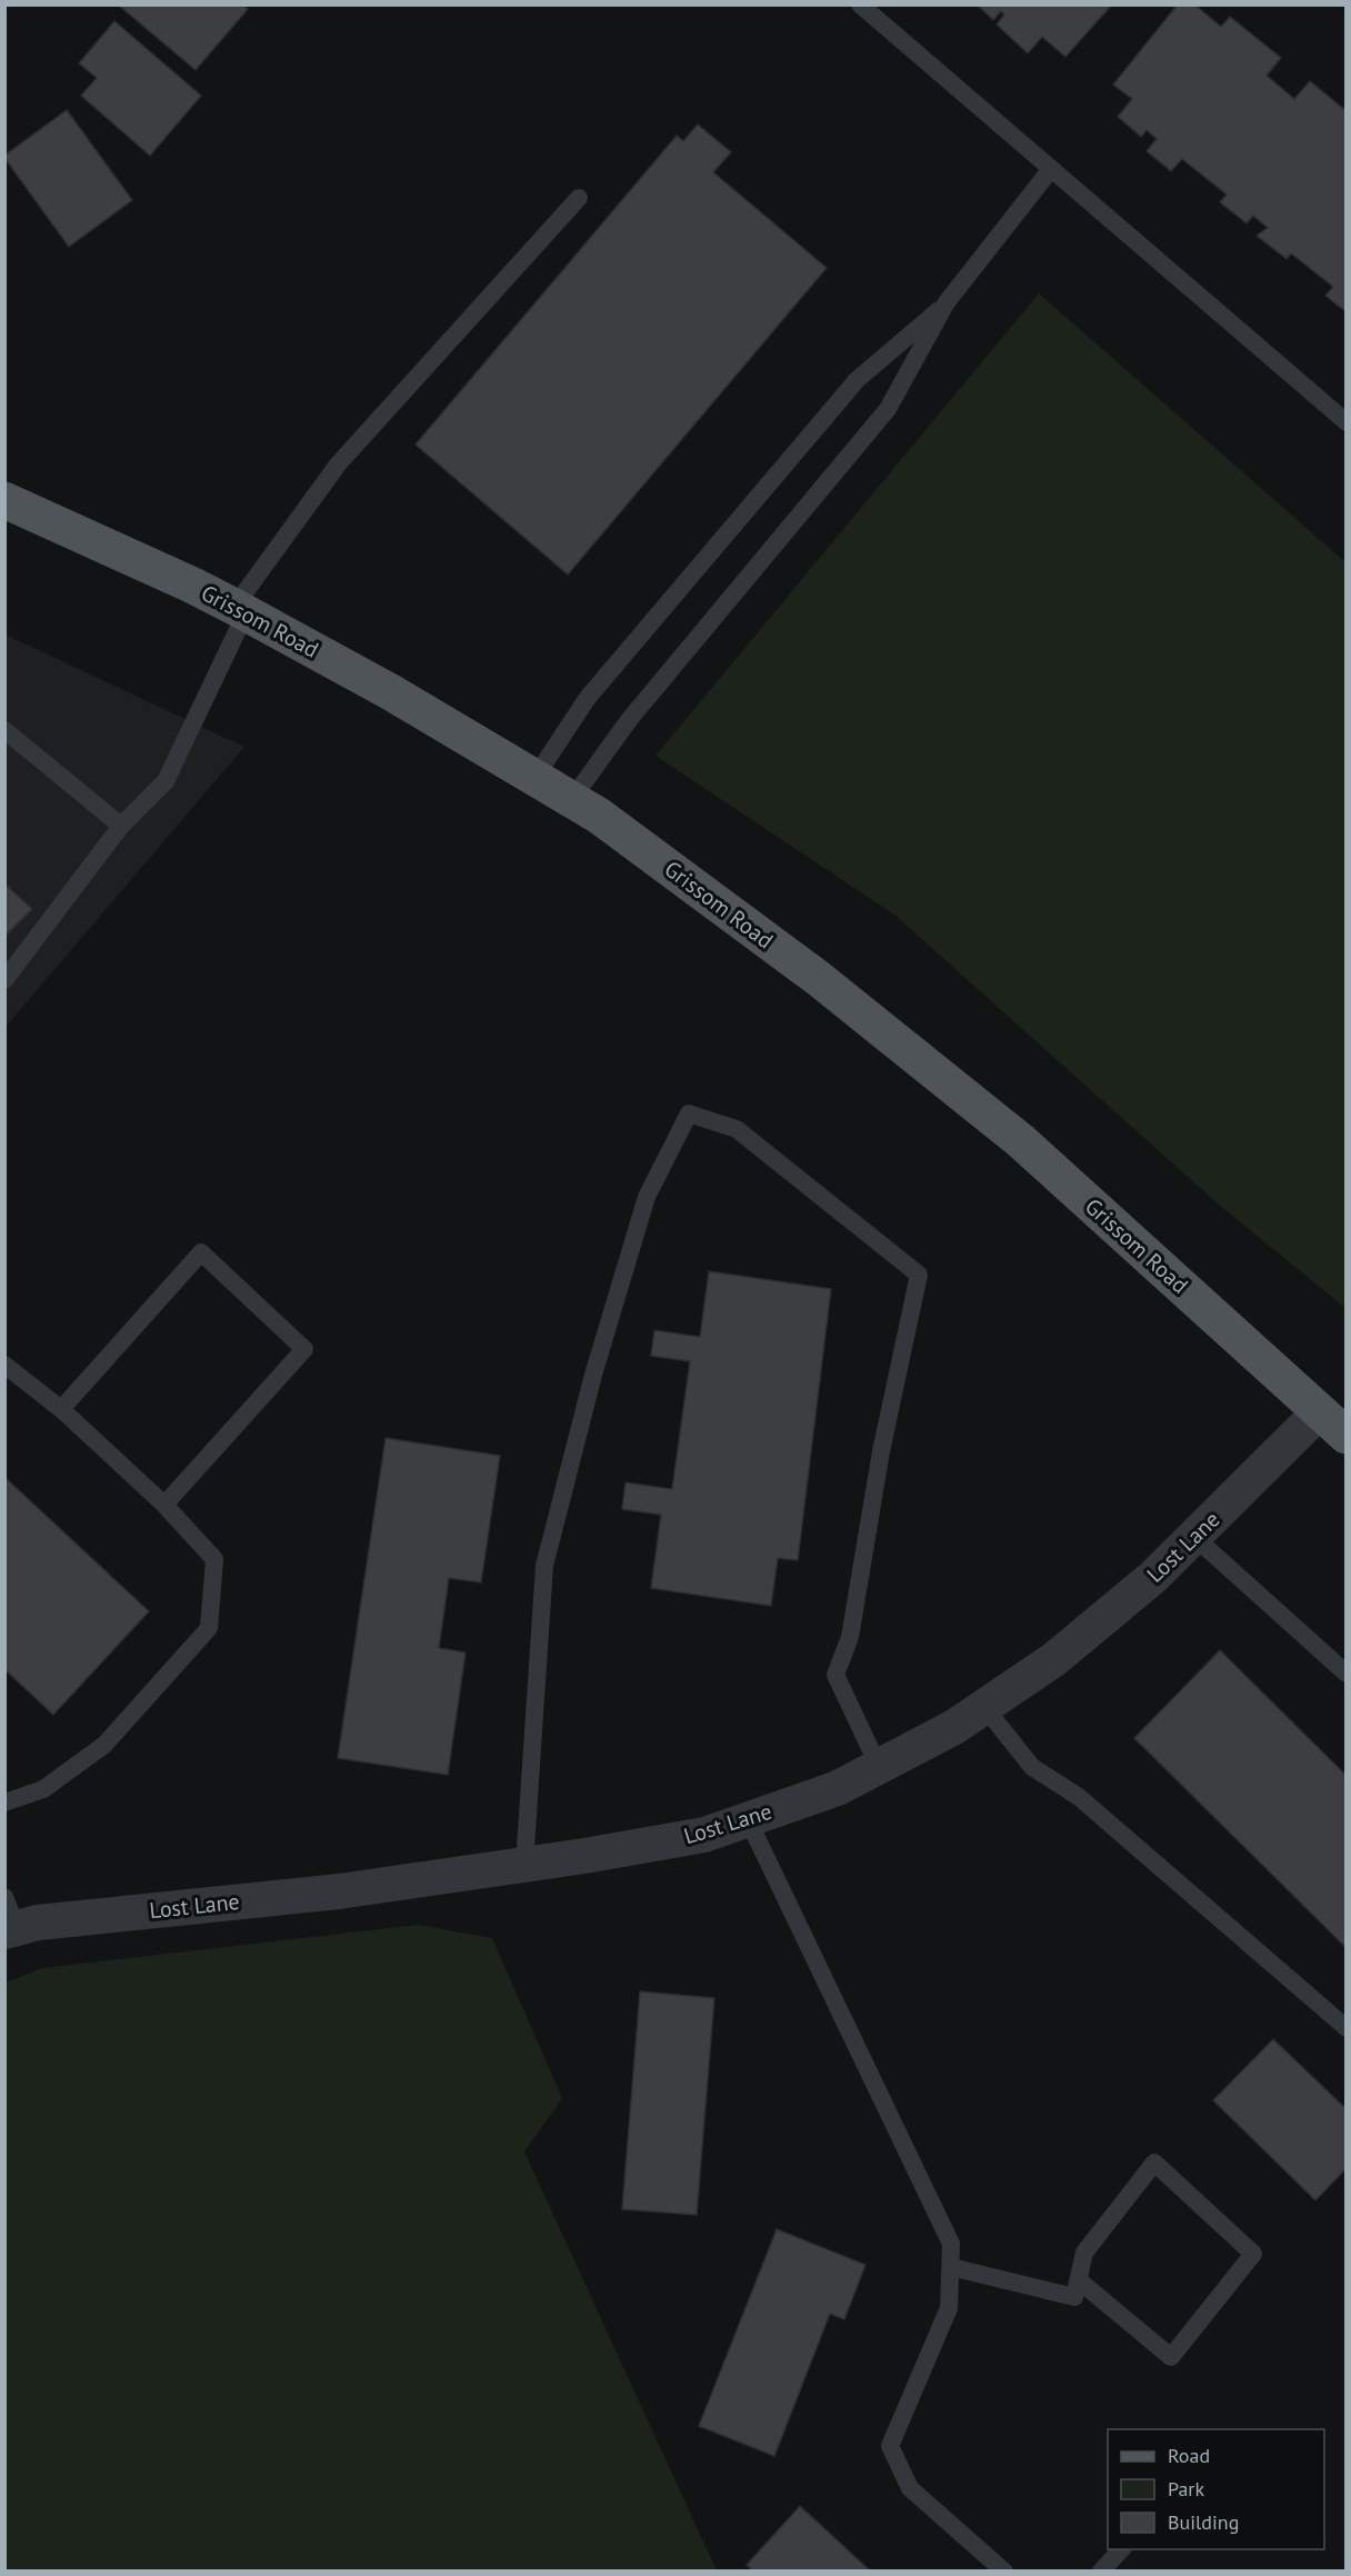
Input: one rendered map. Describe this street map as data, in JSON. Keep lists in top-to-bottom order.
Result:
{
  "streets": {
    "main road": ["Grissom Road"],
    "street": ["Lost Lane"]
  },
  "crossings": [
    ["Grissom Road", "Lost Lane"]
  ],
  "legend": ["Road", "Park", "Building"]
}
